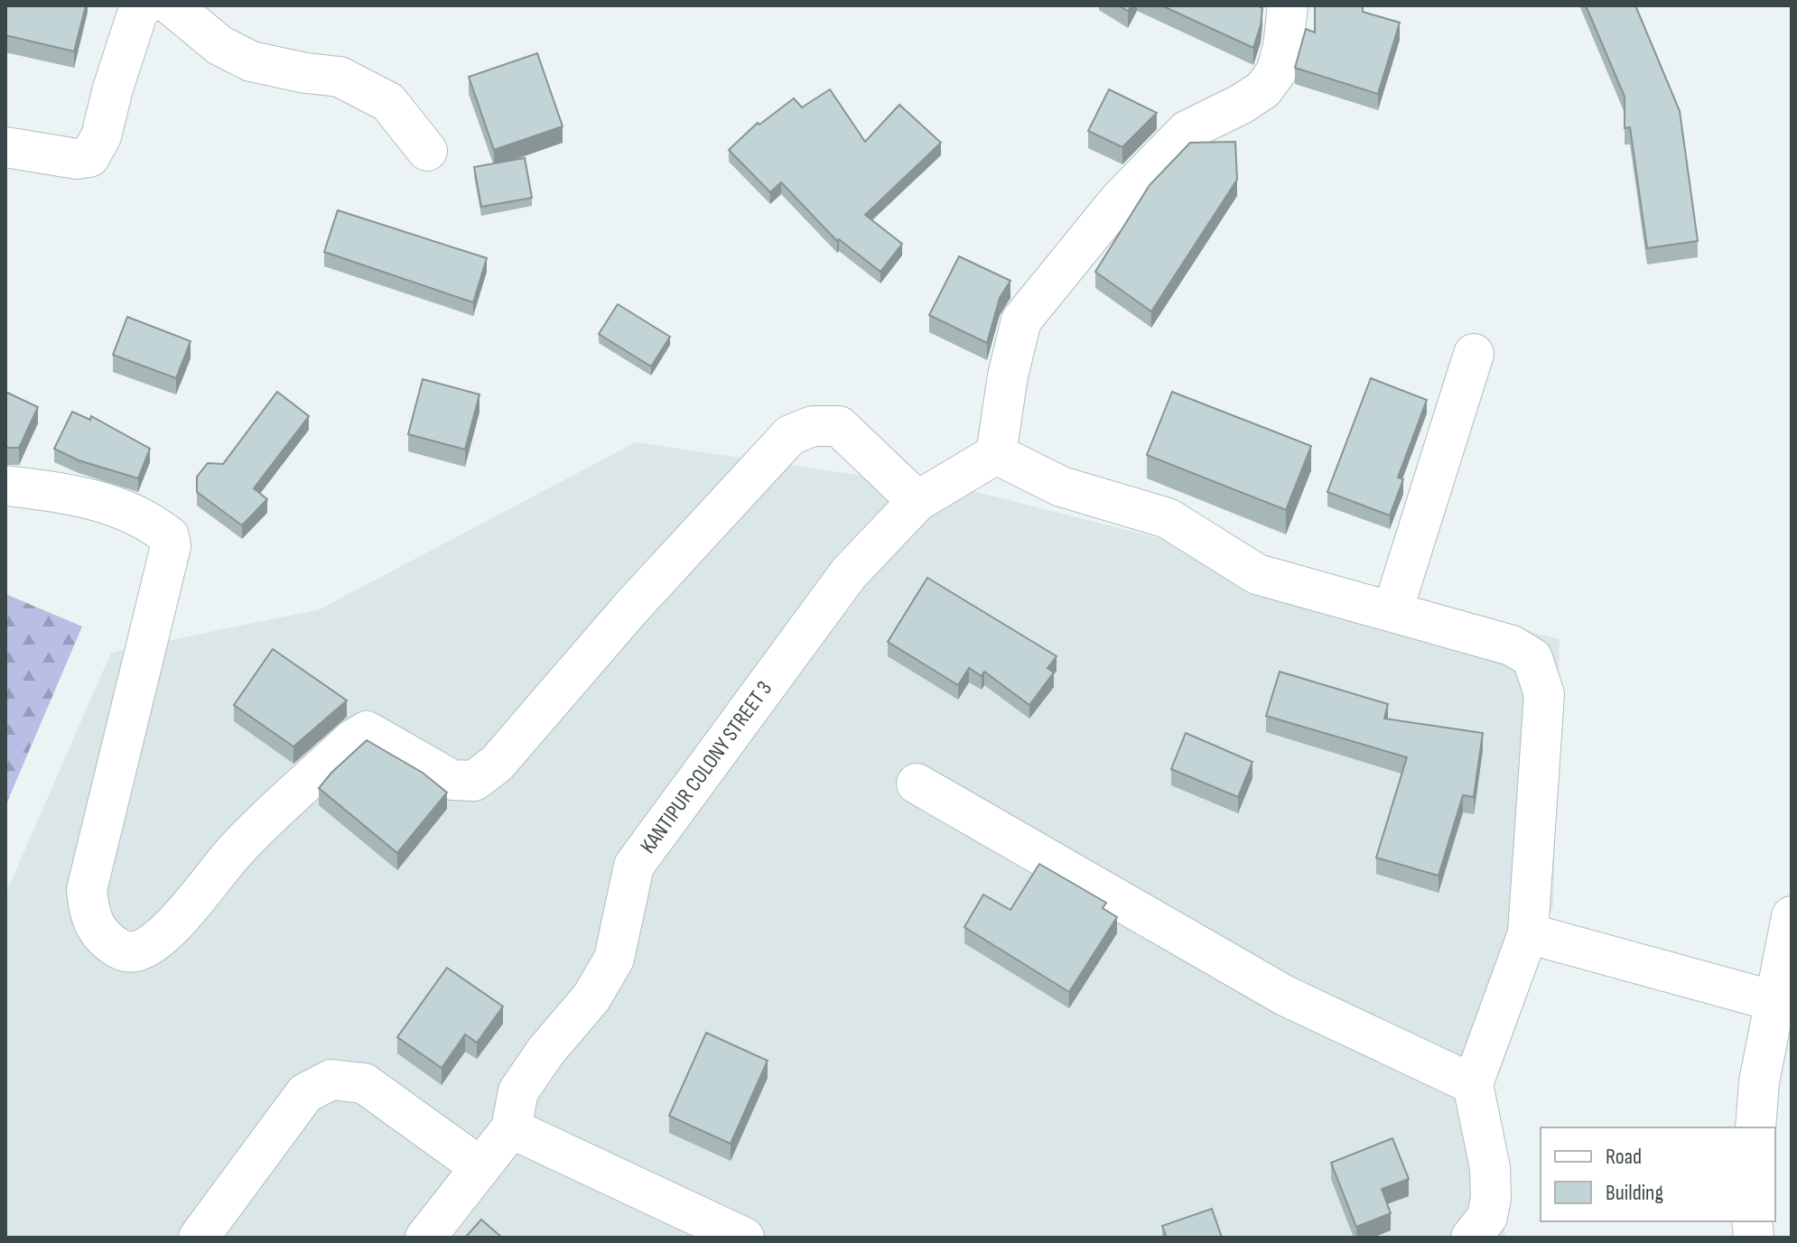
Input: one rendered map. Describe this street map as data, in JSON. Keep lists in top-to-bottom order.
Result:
{
  "streets": {
    "street": ["KANTIPUR COLONY STREET 3"]
  },
  "legend": ["Road", "Building"]
}
